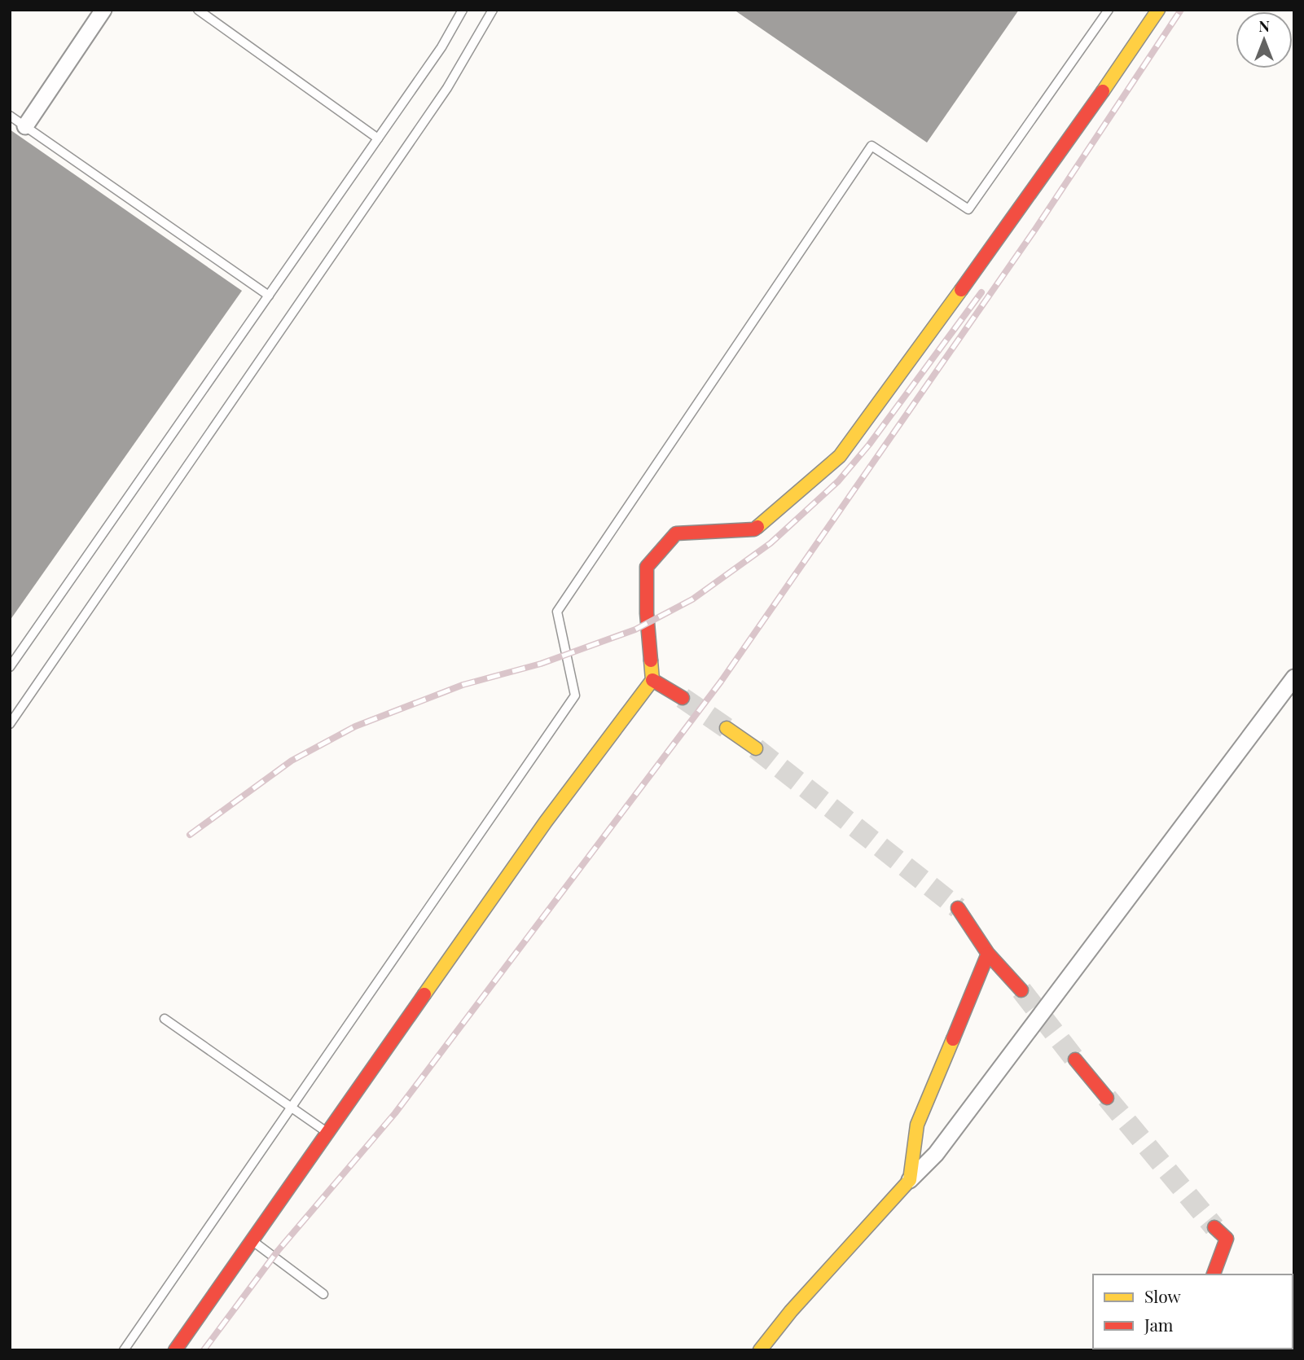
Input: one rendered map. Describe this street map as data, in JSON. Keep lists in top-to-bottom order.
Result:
{
  "legend": ["Slow", "Jam"],
  "north": "top"
}
